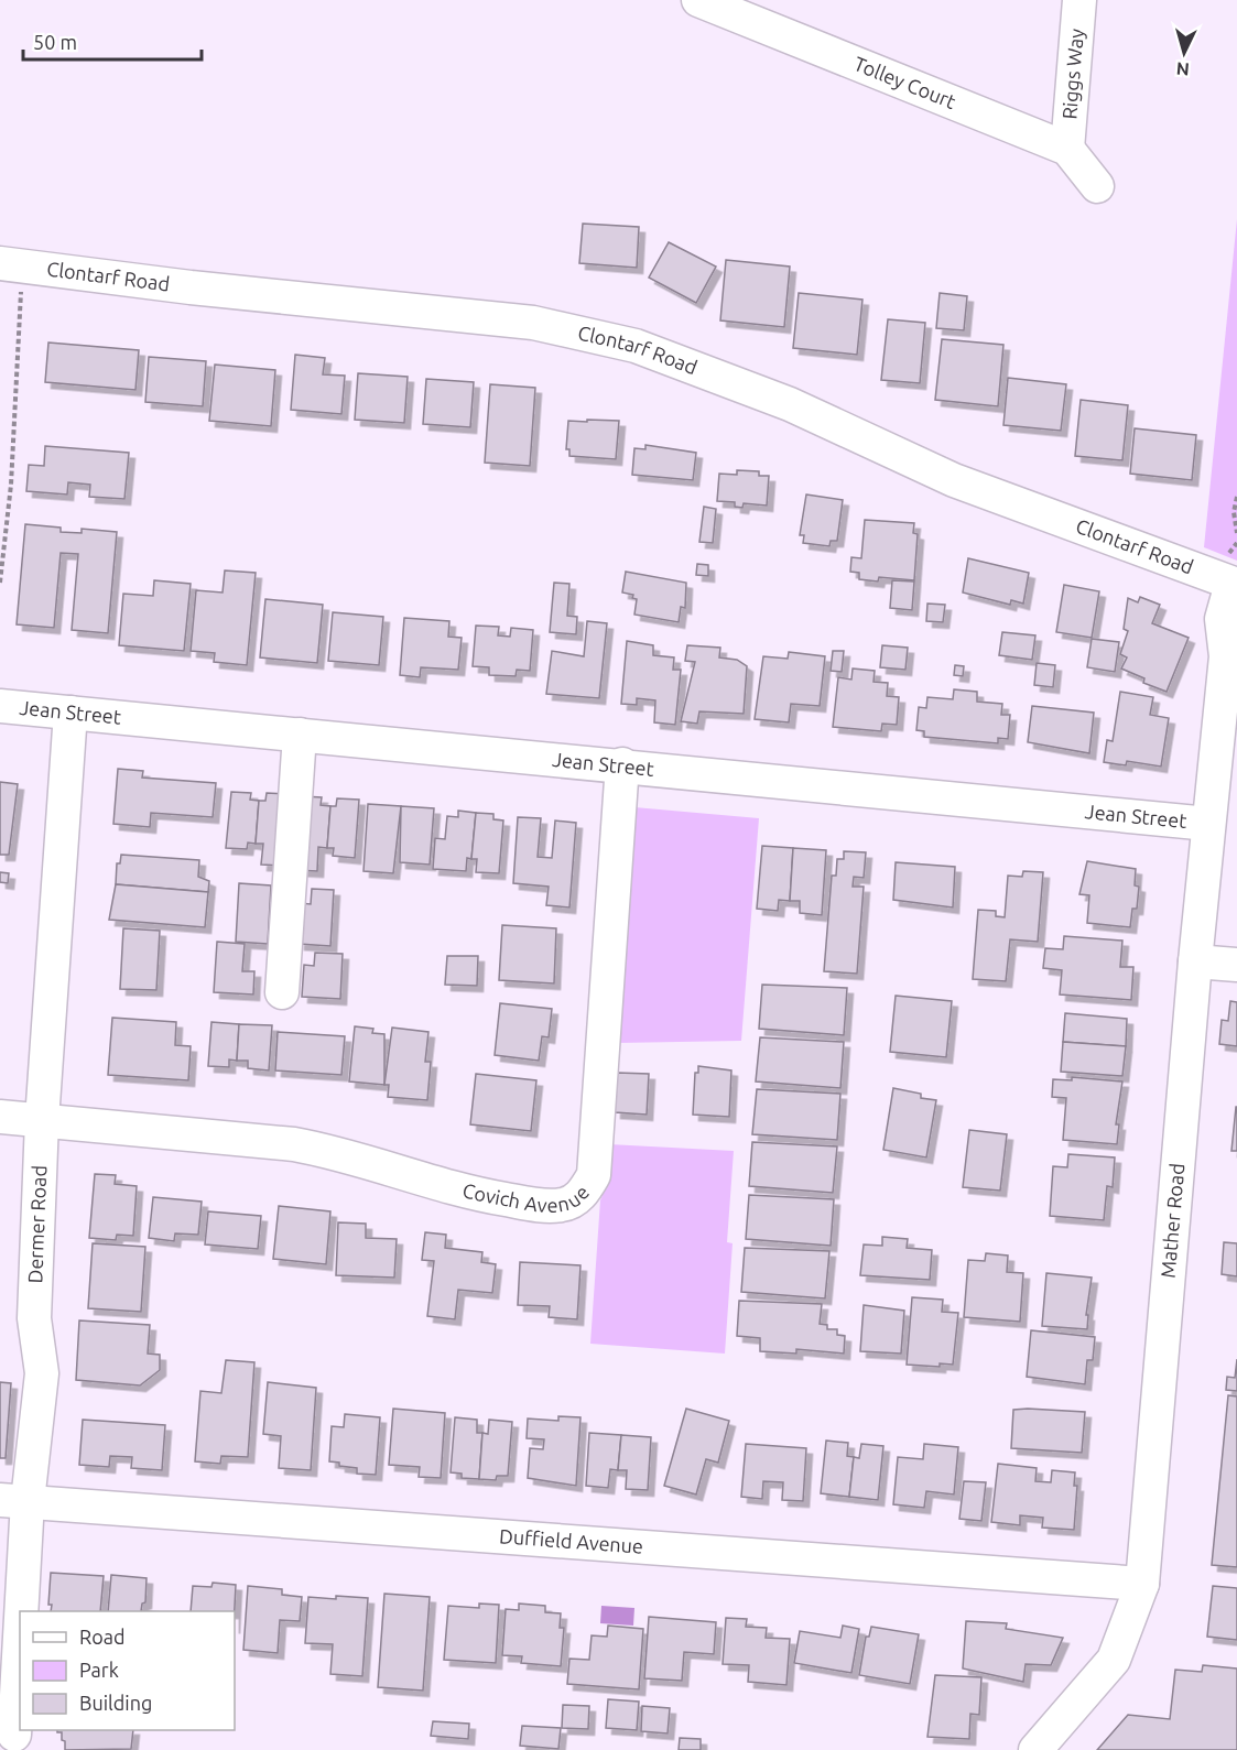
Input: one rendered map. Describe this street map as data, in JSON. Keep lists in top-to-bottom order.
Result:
{
  "streets": {
    "street": [
      "Riggs Way",
      "Tolley Court",
      "Clontarf Road",
      "Jean Street",
      "Covich Avenue",
      "Mather Road",
      "Dermer Road",
      "Duffield Avenue"
    ]
  },
  "crossings": [
    ["Riggs Way", "Tolley Court"],
    ["Clontarf Road", "Mather Road"],
    ["Jean Street", "Covich Avenue"],
    ["Jean Street", "Mather Road"],
    ["Jean Street", "Dermer Road"],
    ["Covich Avenue", "Dermer Road"],
    ["Mather Road", "Duffield Avenue"],
    ["Dermer Road", "Duffield Avenue"]
  ],
  "legend": ["Road", "Park", "Building"],
  "scale_bar": "50 m",
  "north": "bottom"
}
